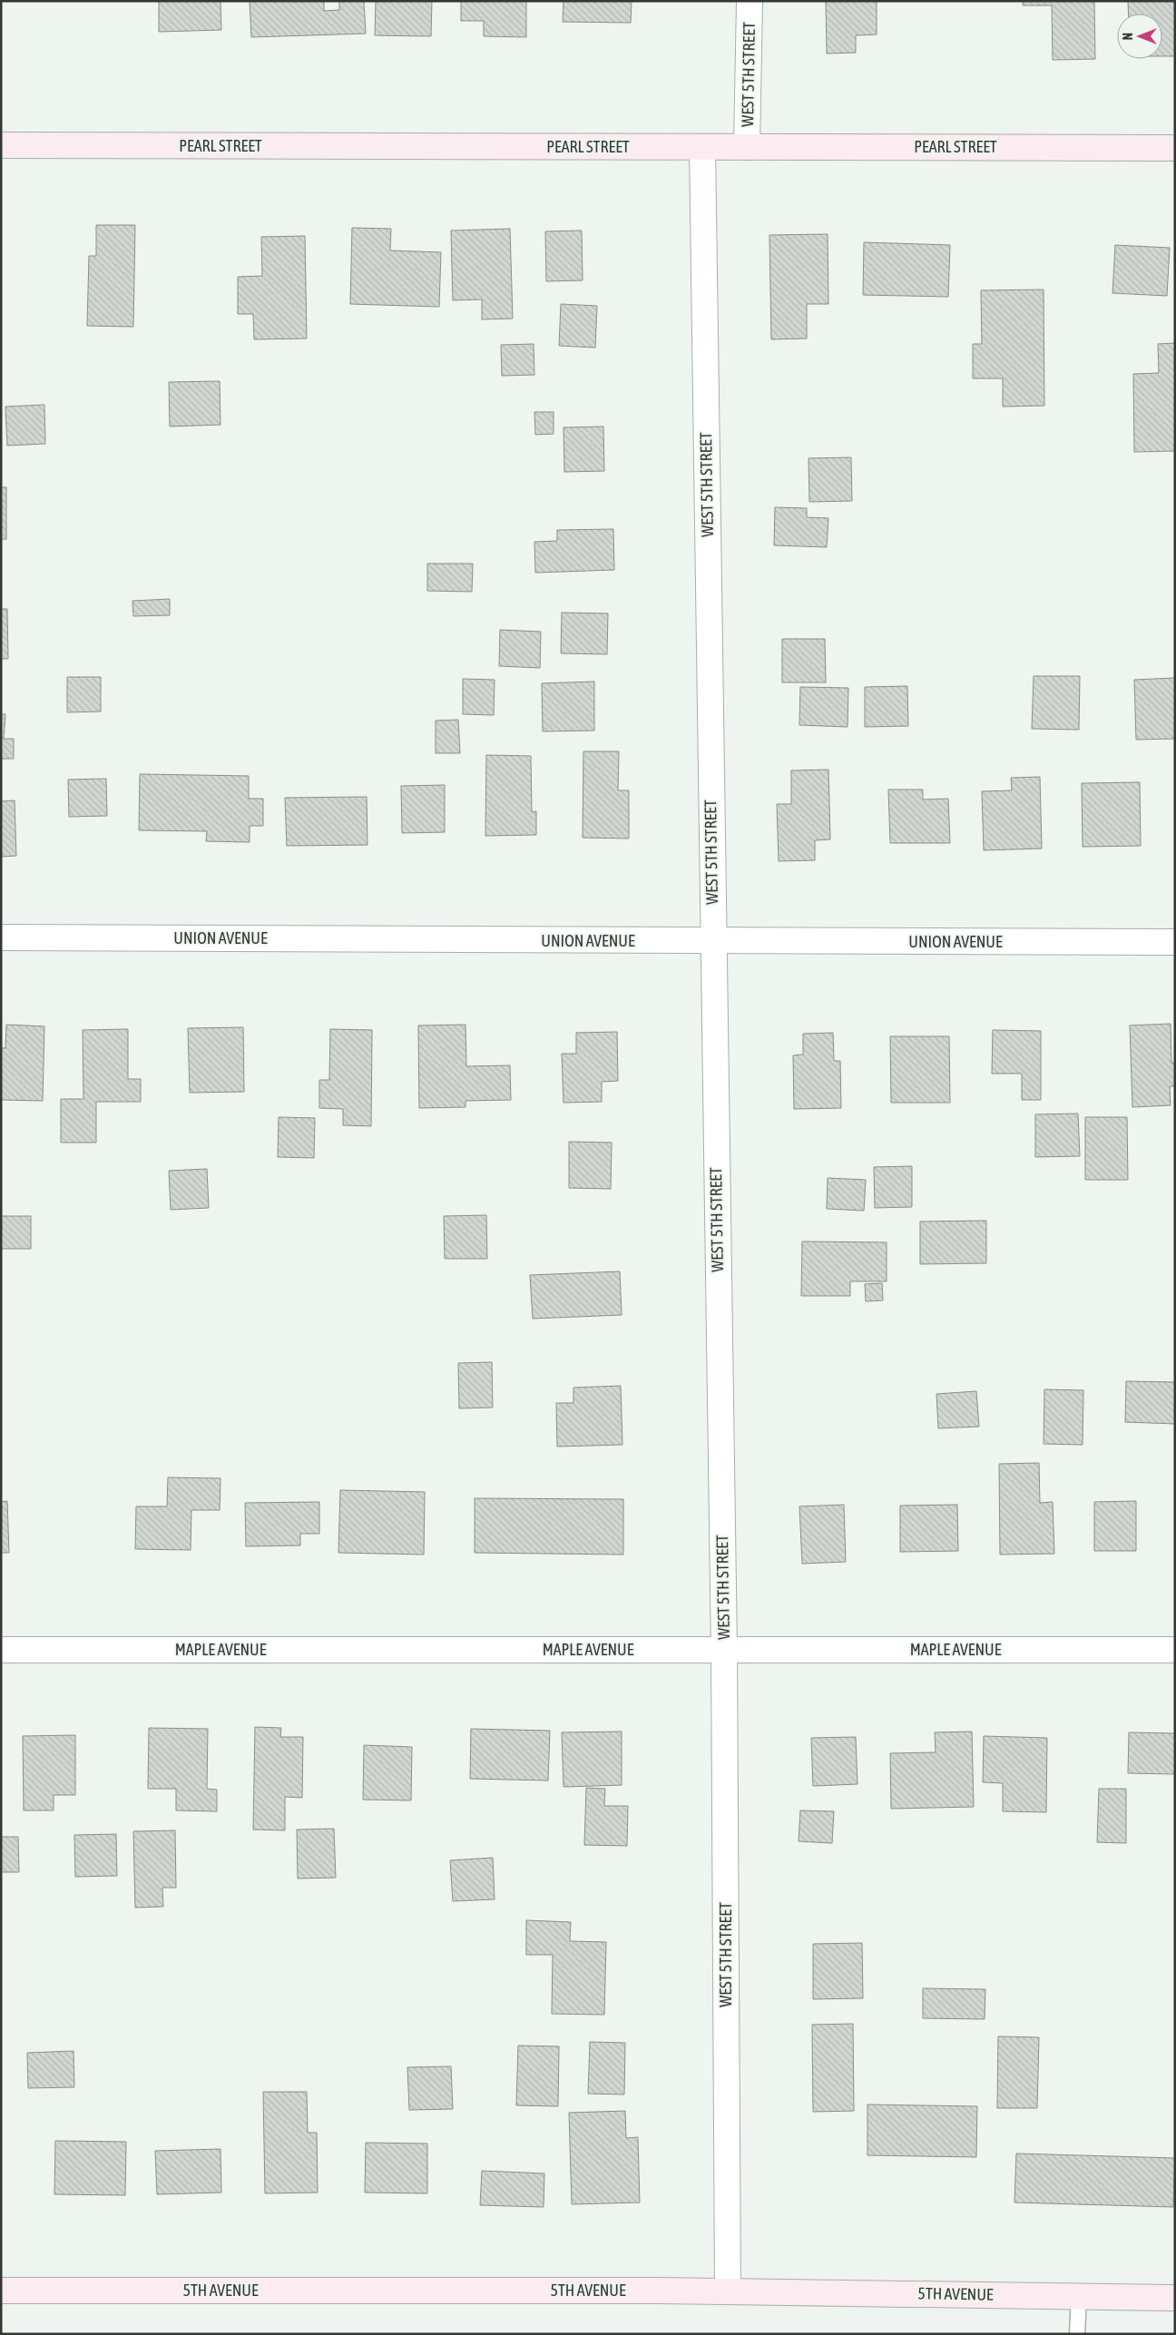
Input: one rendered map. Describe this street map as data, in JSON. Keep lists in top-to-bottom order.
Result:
{
  "streets": {
    "street": [
      "WEST 5TH STREET",
      "PEARL STREET",
      "UNION AVENUE",
      "MAPLE AVENUE",
      "5TH AVENUE"
    ]
  },
  "crossings": [
    ["WEST 5TH STREET", "PEARL STREET"],
    ["WEST 5TH STREET", "UNION AVENUE"],
    ["WEST 5TH STREET", "MAPLE AVENUE"],
    ["WEST 5TH STREET", "5TH AVENUE"]
  ],
  "north": "left"
}
